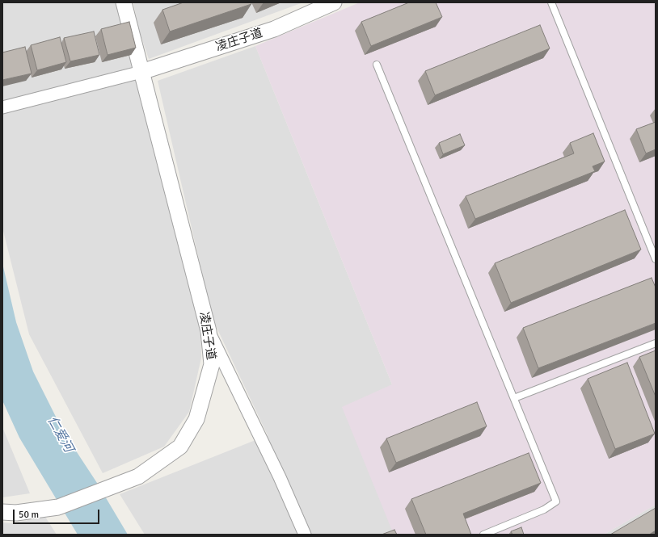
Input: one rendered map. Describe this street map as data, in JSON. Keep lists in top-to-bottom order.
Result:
{
  "streets": {
    "street": ["凌庄子道"]
  },
  "water": ["仁爱河"],
  "scale_bar": "50 m"
}
